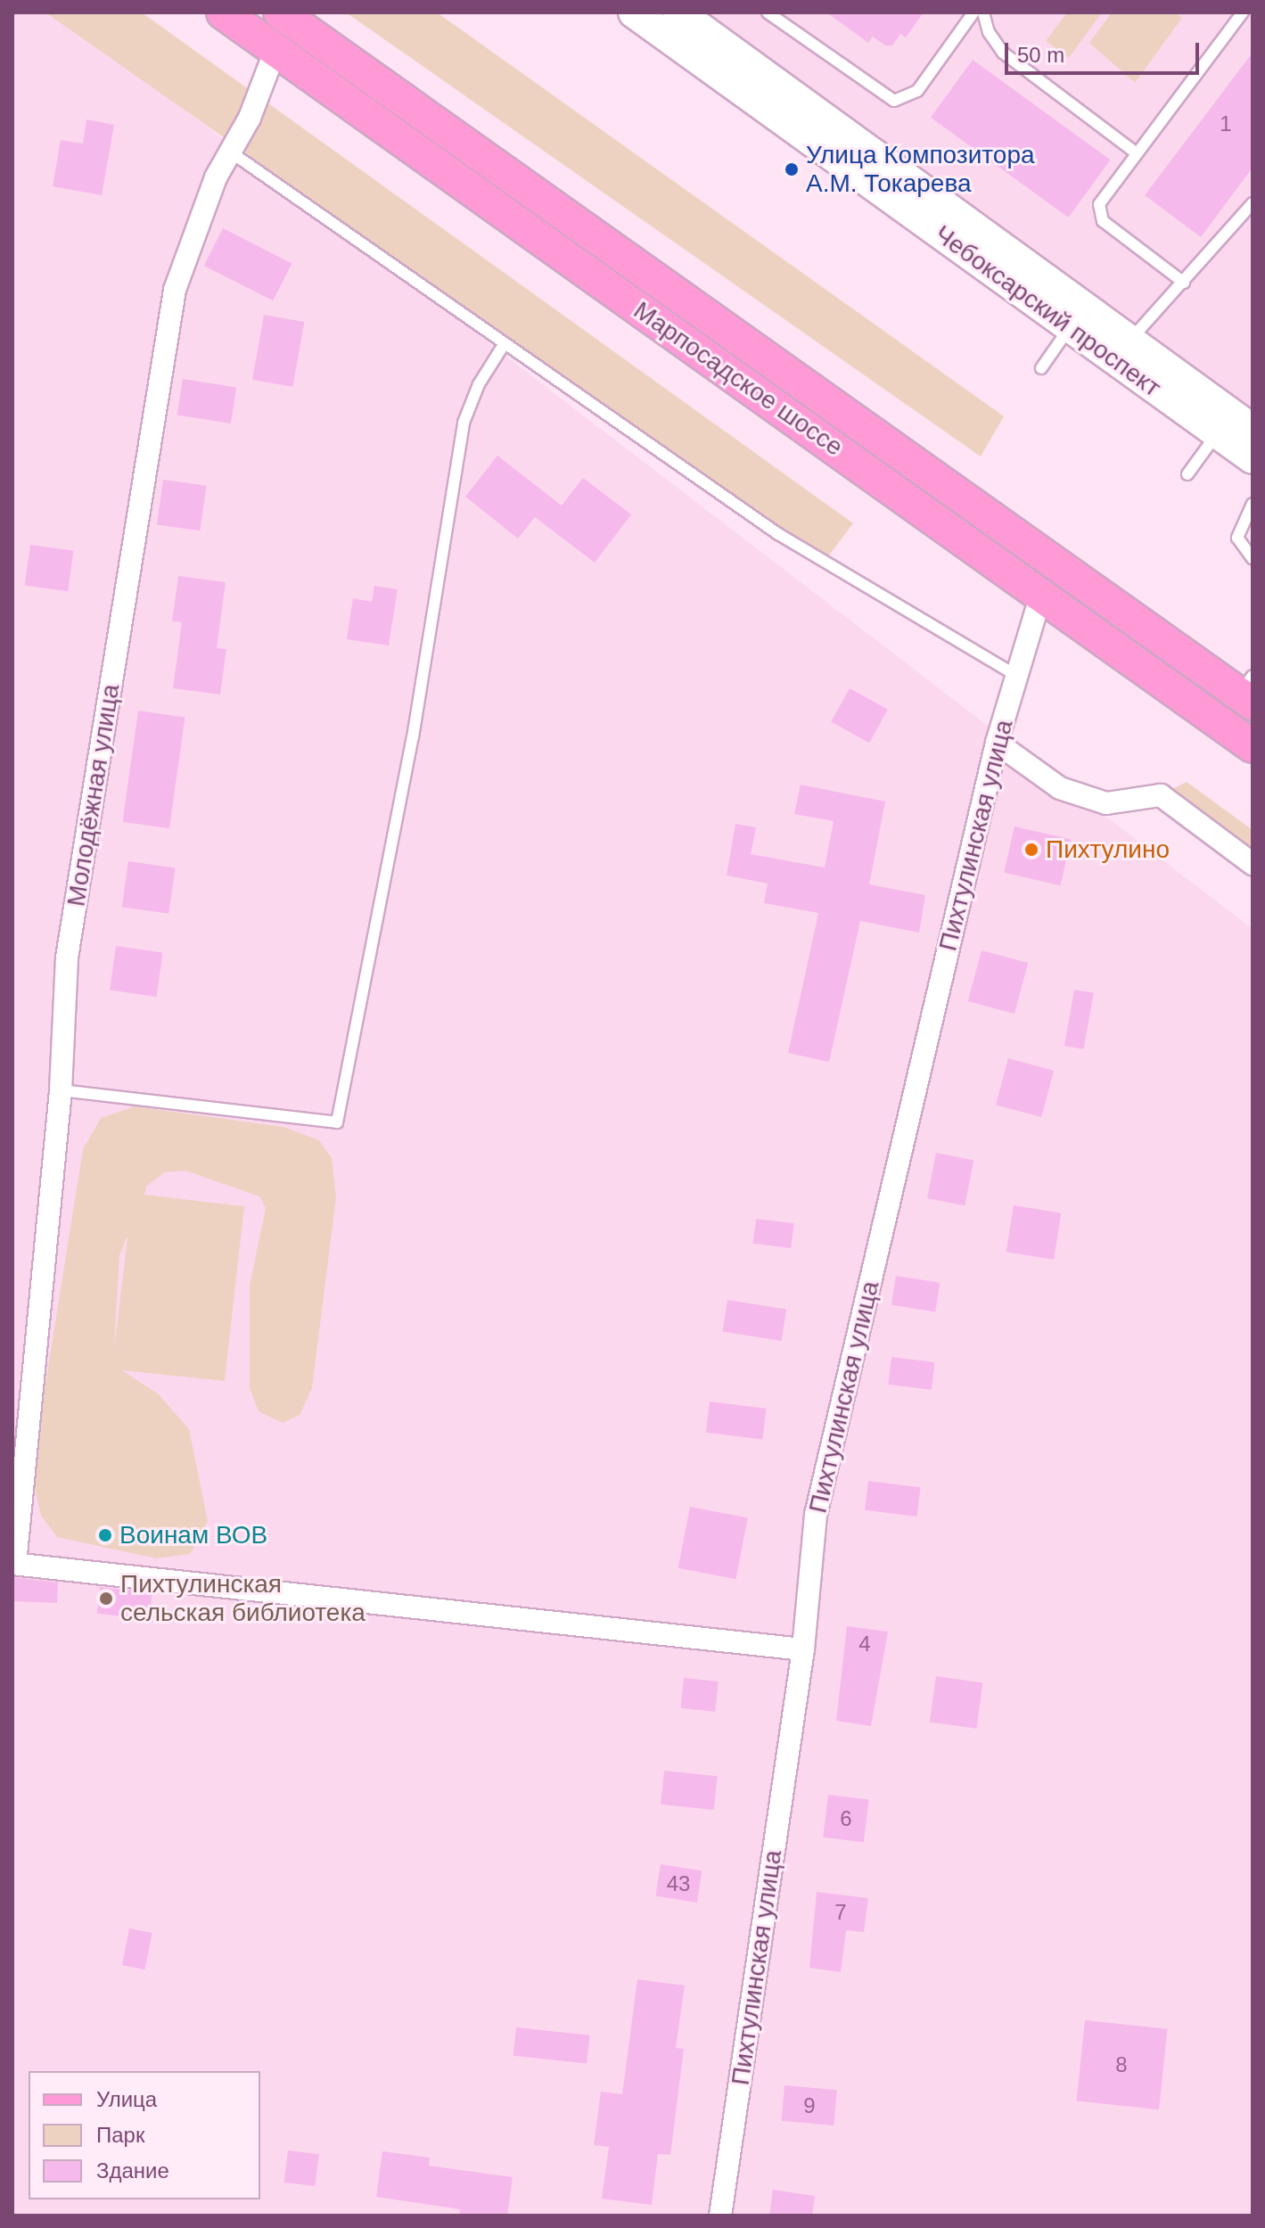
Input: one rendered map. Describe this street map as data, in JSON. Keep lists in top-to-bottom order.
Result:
{
  "streets": {
    "main road": ["Марпосадское шоссе"],
    "street": ["Чебоксарский проспект", "Молодёжная улица", "Пихтулинская улица"]
  },
  "crossings": [
    ["Марпосадское шоссе", "Молодёжная улица"],
    ["Марпосадское шоссе", "Пихтулинская улица"]
  ],
  "places": [
    "Улица Композитора А.М. Токарева",
    "Пихтулино",
    "Воинам ВОВ",
    "Пихтулинская сельская библиотека"
  ],
  "house_numbers": [
    "1",
    "4",
    "6",
    "43",
    "7",
    "8",
    "9"
  ],
  "legend": ["Улица", "Парк", "Здание"],
  "scale_bar": "50 m"
}
